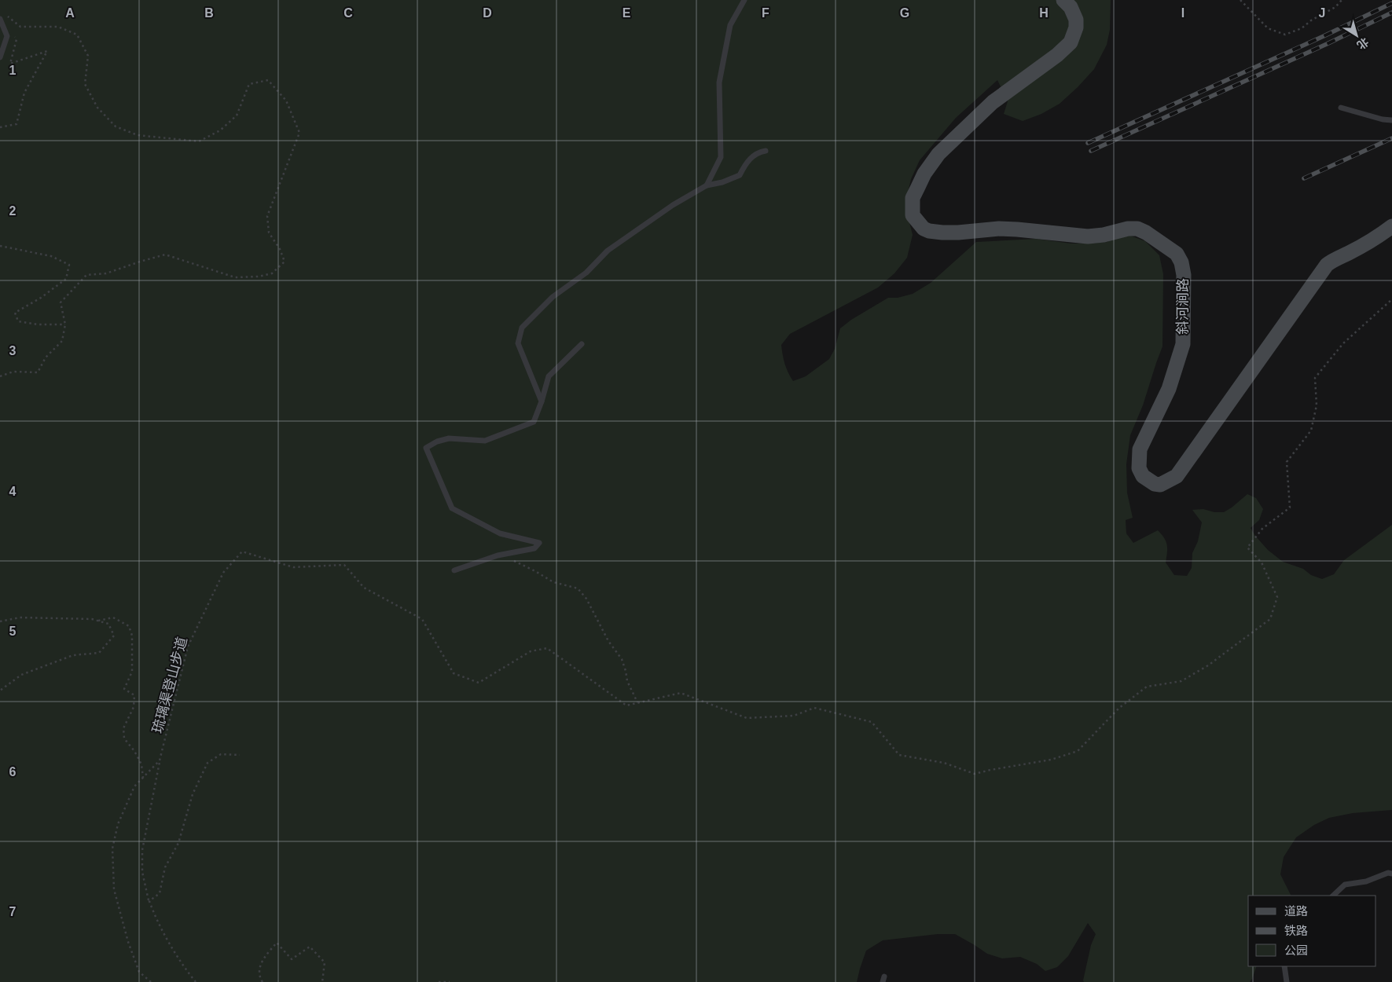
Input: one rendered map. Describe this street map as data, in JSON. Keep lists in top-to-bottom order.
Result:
{
  "streets": {
    "street": ["斜河涧路"],
    "path": ["琉璃渠登山步道"]
  },
  "legend": ["道路", "铁路", "公园"],
  "north": "bottom right",
  "grid": {
    "columns": [
      "A",
      "B",
      "C",
      "D",
      "E",
      "F",
      "G",
      "H",
      "I",
      "J"
    ],
    "rows": [
      "1",
      "2",
      "3",
      "4",
      "5",
      "6",
      "7"
    ]
  }
}
